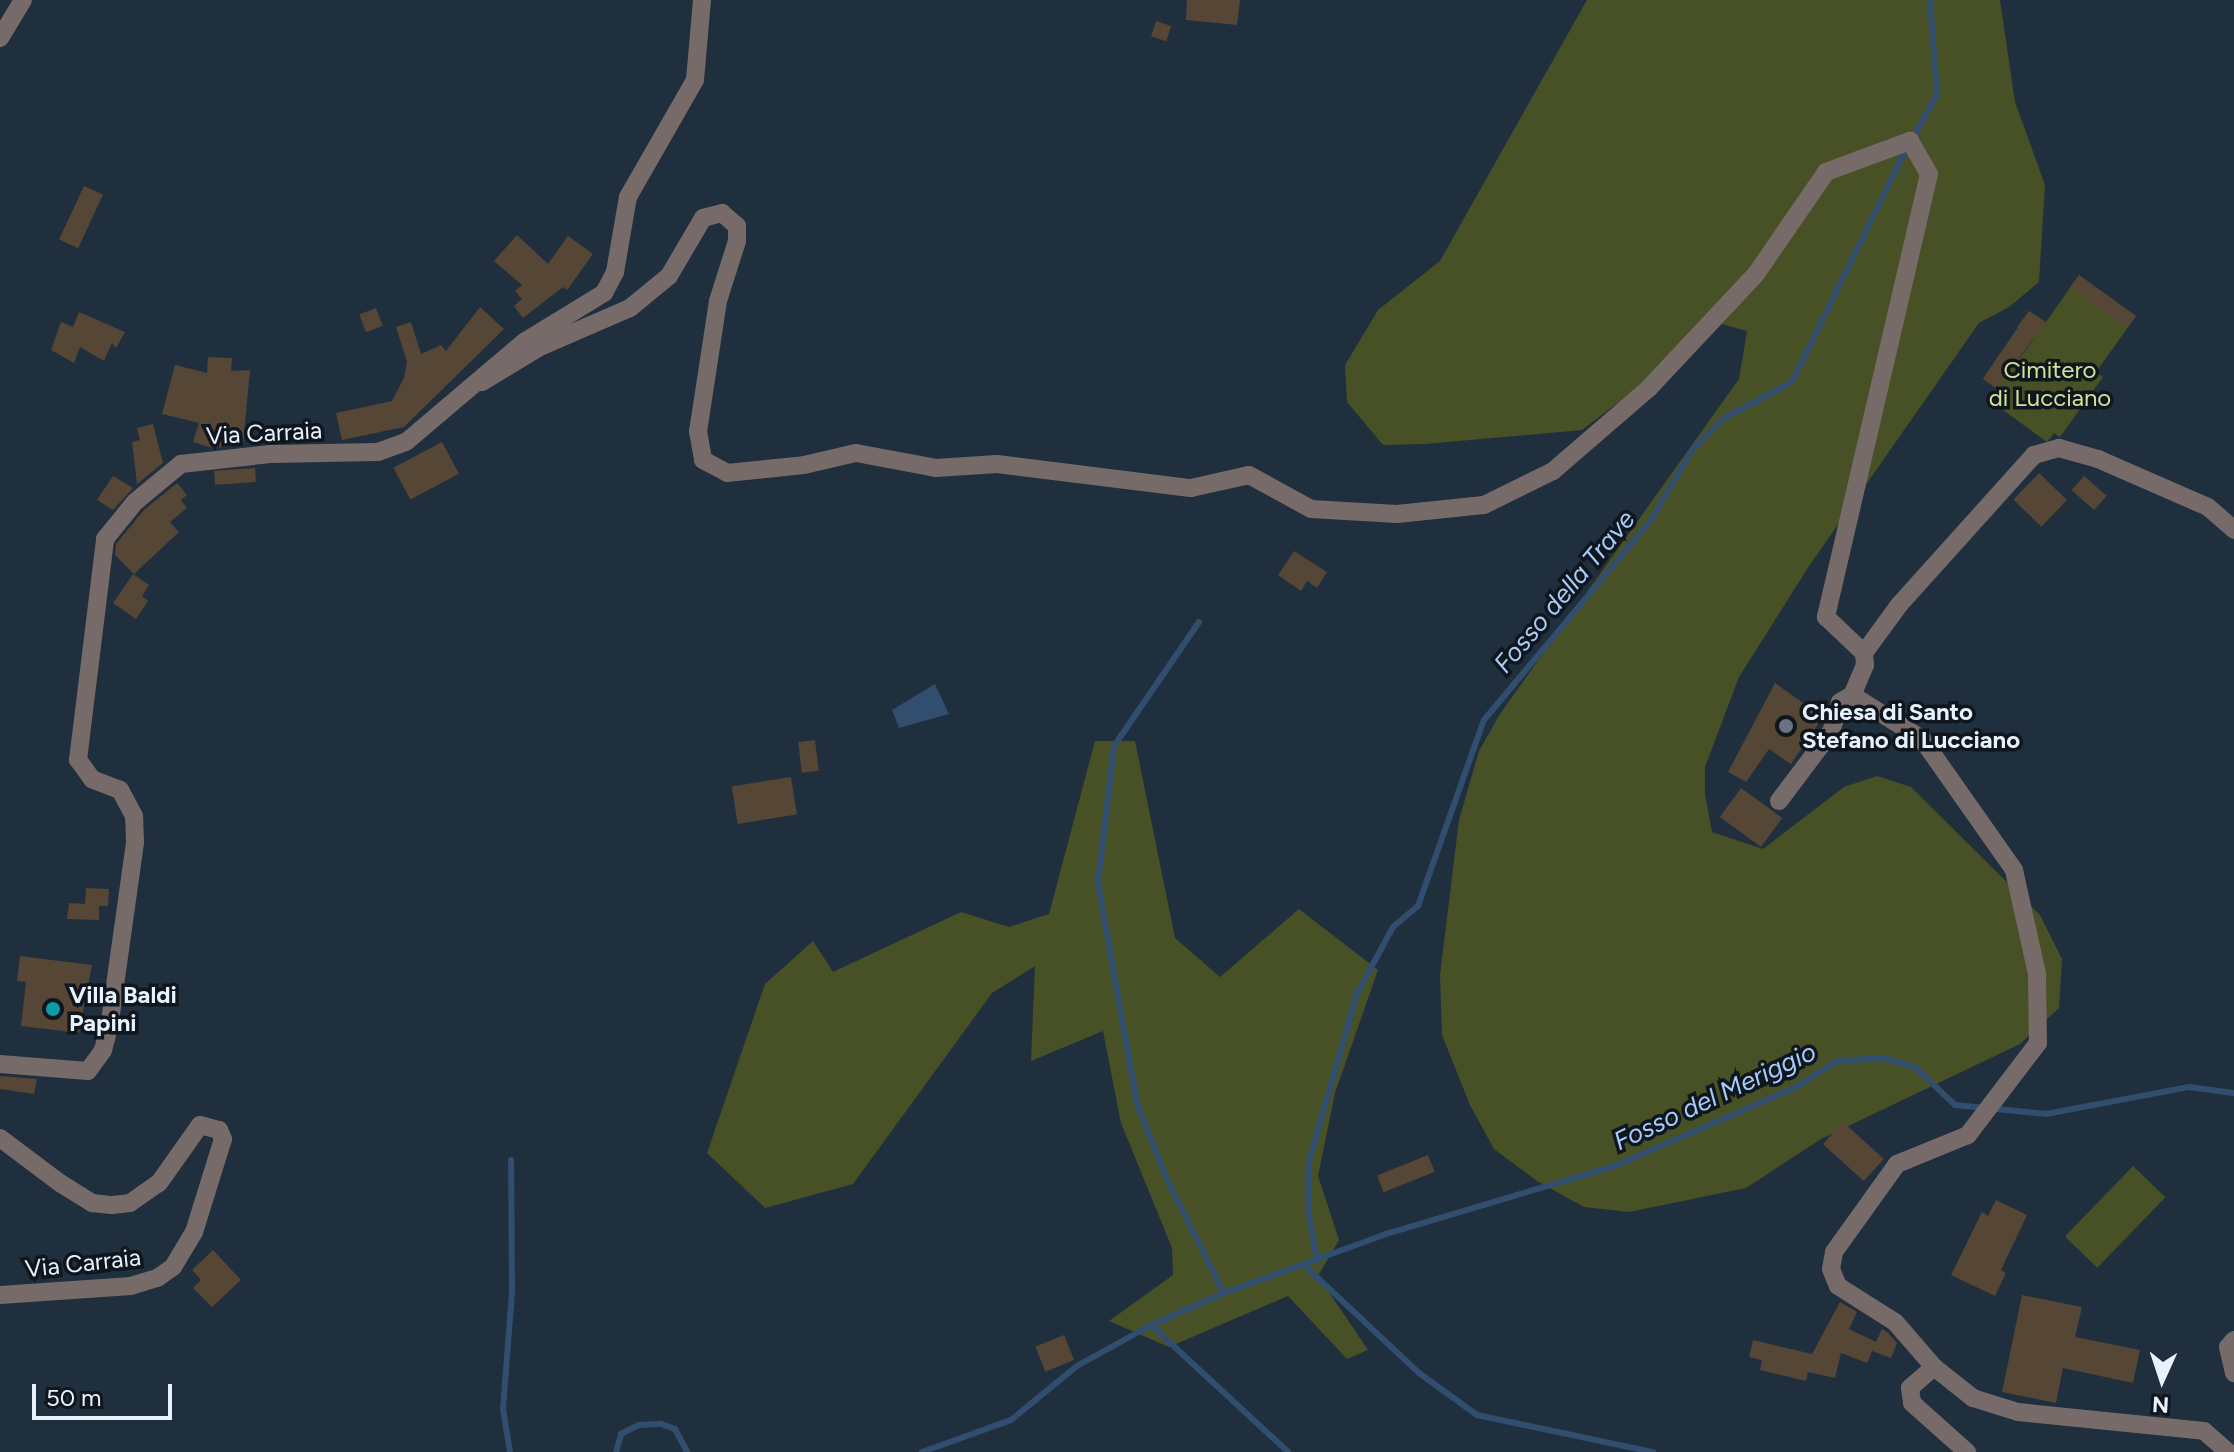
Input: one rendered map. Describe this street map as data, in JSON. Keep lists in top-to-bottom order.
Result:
{
  "streets": {
    "street": ["Via Carraia"]
  },
  "water": ["Fosso della Trave", "Fosso del Meriggio"],
  "parks": ["Cimitero di Lucciano"],
  "places": ["Chiesa di Santo Stefano di Lucciano", "Villa Baldi Papini"],
  "scale_bar": "50 m",
  "north": "bottom"
}
